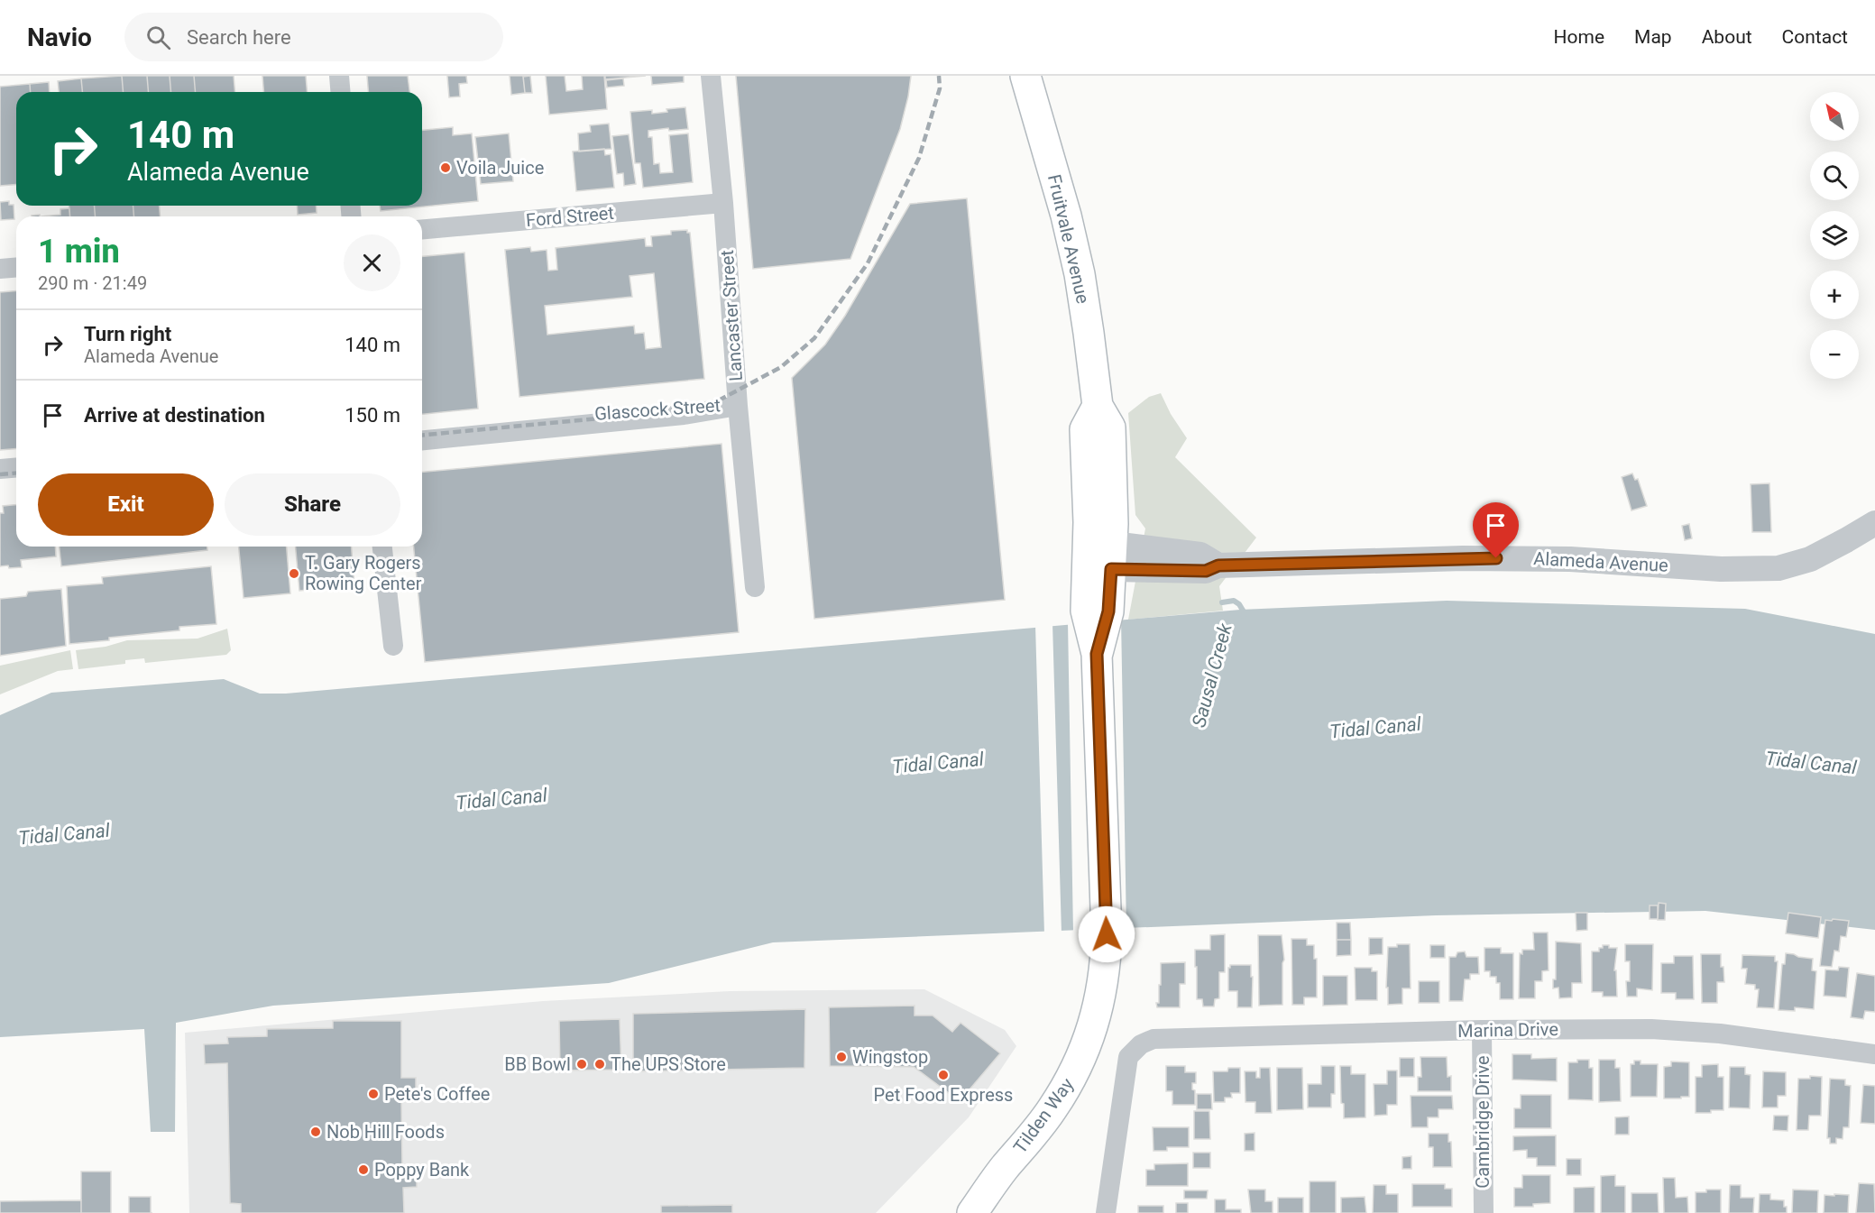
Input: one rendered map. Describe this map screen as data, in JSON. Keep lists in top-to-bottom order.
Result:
{
  "streets": {
    "main road": ["Fruitvale Avenue", "Tilden Way"],
    "street": [
      "Ford Street",
      "Lancaster Street",
      "Glascock Street",
      "Alameda Avenue",
      "Marina Drive",
      "Cambridge Drive"
    ]
  },
  "crossings": [
    ["Ford Street", "Lancaster Street"],
    ["Fruitvale Avenue", "Alameda Avenue"],
    ["Fruitvale Avenue", "Tilden Way"],
    ["Lancaster Street", "Glascock Street"],
    ["Marina Drive", "Cambridge Drive"]
  ],
  "water": ["Sausal Creek", "Tidal Canal"],
  "places": [
    "Voila Juice",
    "T. Gary Rogers Rowing Center",
    "Wingstop",
    "BB Bowl",
    "The UPS Store",
    "Pet Food Express",
    "Pete's Coffee",
    "Nob Hill Foods",
    "Poppy Bank"
  ],
  "north": "top left",
  "page": {
    "header": "Navio",
    "search": "Search here",
    "nav": [
      "Home",
      "Map",
      "About",
      "Contact"
    ],
    "map_buttons": ["+", "−"],
    "turn": ["140 m", "Alameda Avenue"],
    "heading": ["1 min", "290 m · 21:49"],
    "list": [
      {
        "name": "Turn right",
        "note": "Alameda Avenue",
        "value": "140 m"
      },
      {
        "name": "Arrive at destination",
        "value": "150 m"
      }
    ],
    "buttons": ["Exit", "Share"]
  }
}
